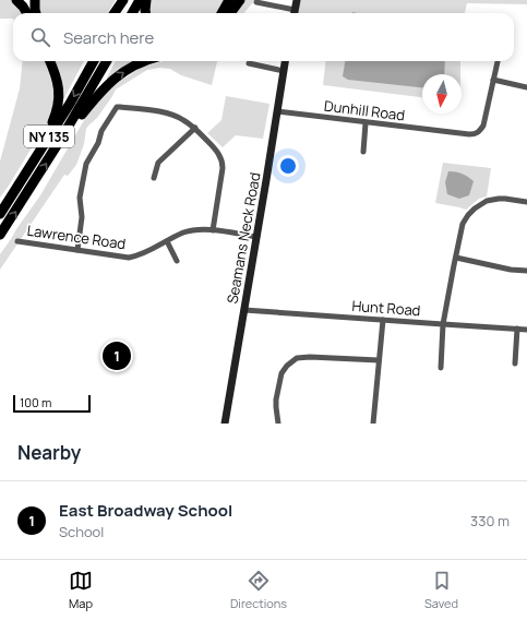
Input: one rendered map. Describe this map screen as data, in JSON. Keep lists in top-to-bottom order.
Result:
{
  "streets": {
    "highway": ["NY 135"],
    "main road": ["Seamans Neck Road"],
    "street": ["Dunhill Road", "Lawrence Road", "Hunt Road"]
  },
  "crossings": [
    ["Dunhill Road", "Seamans Neck Road"],
    ["Lawrence Road", "Seamans Neck Road"],
    ["Seamans Neck Road", "Hunt Road"]
  ],
  "scale_bar": "100 m",
  "north": "bottom",
  "page": {
    "search": "Search here",
    "pins": "1",
    "scale": "100 m",
    "heading": "Nearby",
    "list": [
      {
        "mark": "1",
        "name": "East Broadway School",
        "note": "School",
        "value": "330 m"
      }
    ],
    "nav": ["Map", "Directions", "Saved"]
  }
}
